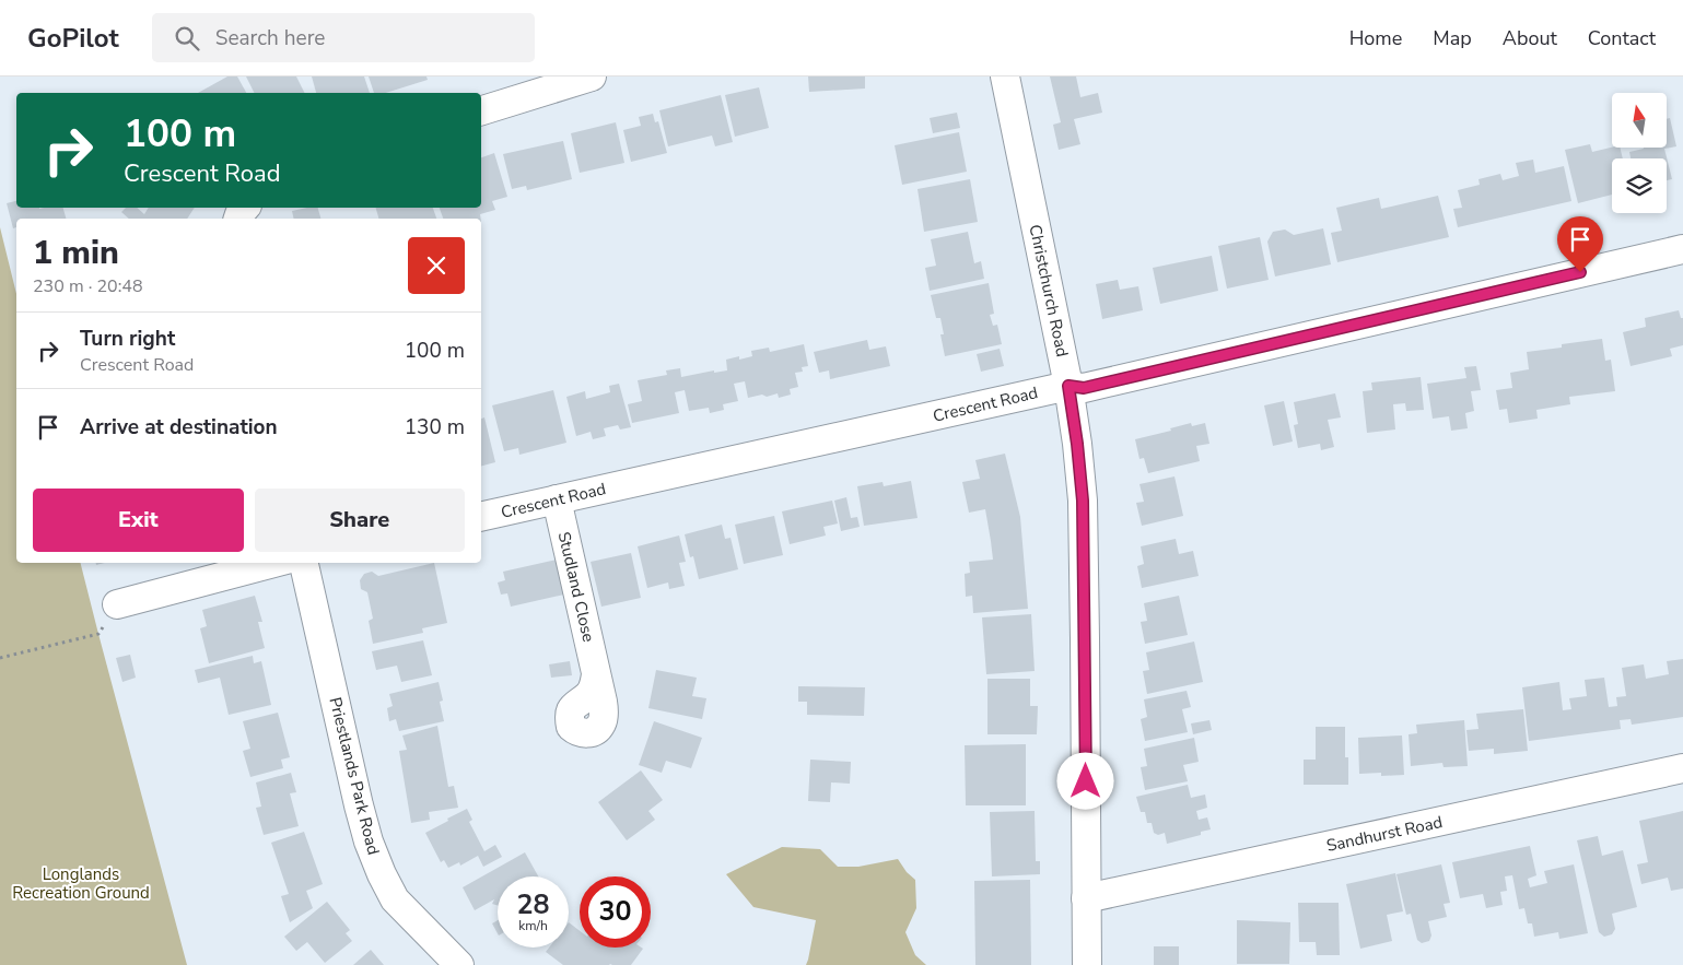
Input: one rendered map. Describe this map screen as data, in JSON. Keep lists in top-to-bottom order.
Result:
{
  "streets": {
    "street": [
      "Christchurch Road",
      "Crescent Road",
      "Studland Close",
      "Priestlands Park Road",
      "Sandhurst Road"
    ]
  },
  "crossings": [
    ["Christchurch Road", "Crescent Road"],
    ["Christchurch Road", "Sandhurst Road"],
    ["Crescent Road", "Studland Close"]
  ],
  "parks": ["Longlands Recreation Ground"],
  "north": "top",
  "page": {
    "header": "GoPilot",
    "search": "Search here",
    "nav": [
      "Home",
      "Map",
      "About",
      "Contact"
    ],
    "turn": ["100 m", "Crescent Road"],
    "heading": ["1 min", "230 m · 20:48"],
    "list": [
      {
        "name": "Turn right",
        "note": "Crescent Road",
        "value": "100 m"
      },
      {
        "name": "Arrive at destination",
        "value": "130 m"
      }
    ],
    "buttons": ["Exit", "Share"],
    "speed": "28 km/h",
    "limit": "30"
  }
}
